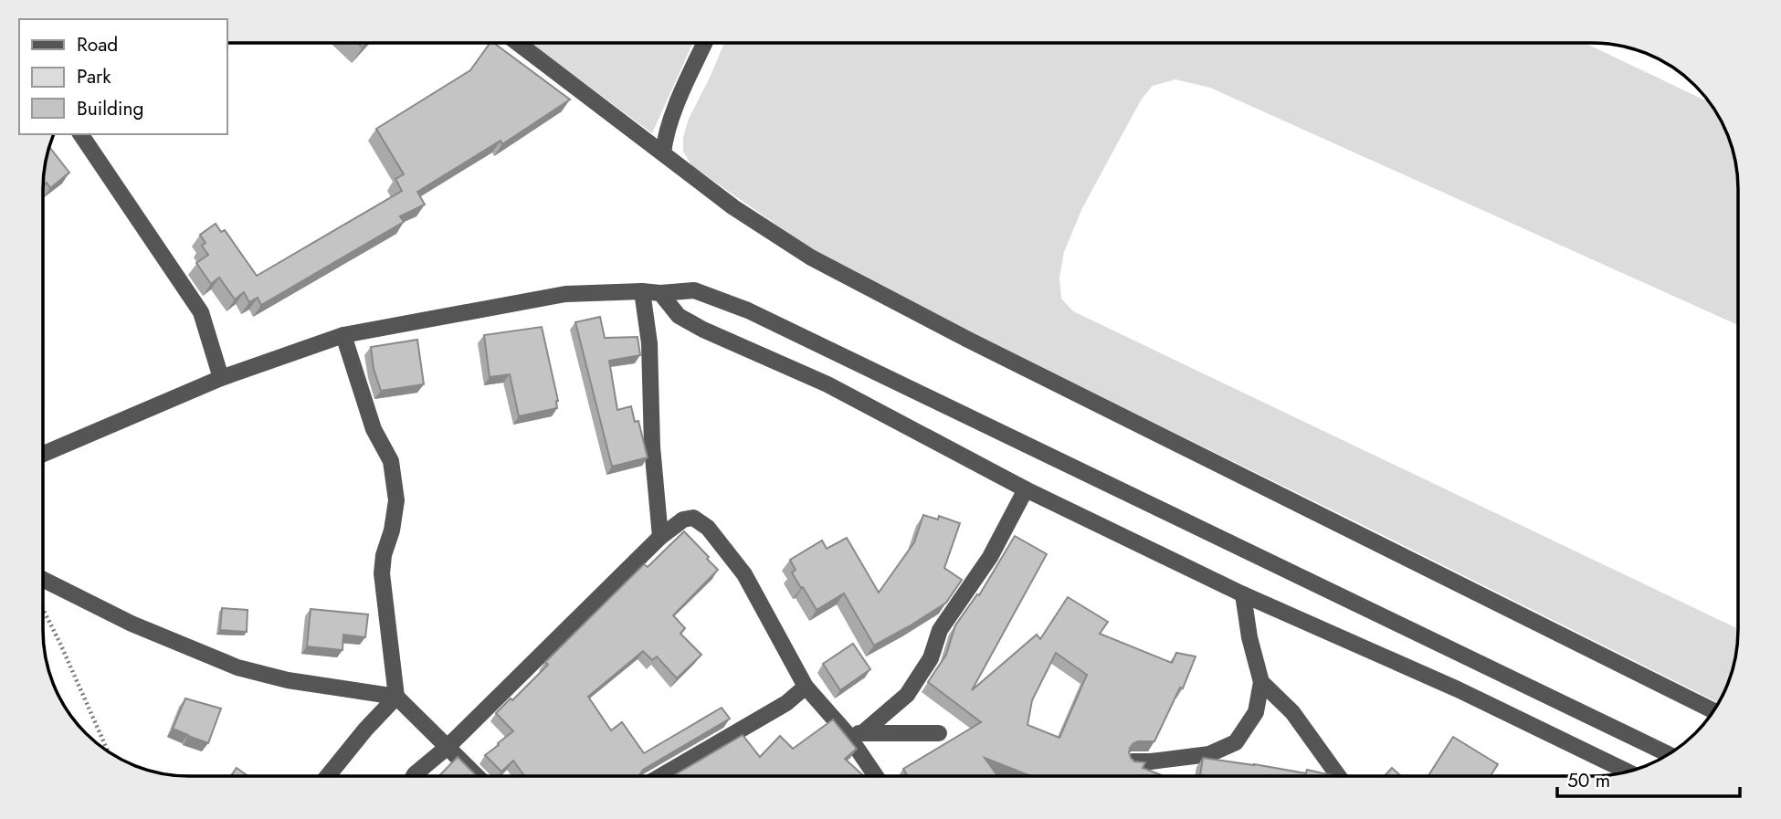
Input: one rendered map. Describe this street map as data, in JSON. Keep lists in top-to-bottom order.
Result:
{
  "legend": ["Road", "Park", "Building"],
  "scale_bar": "50 m"
}
